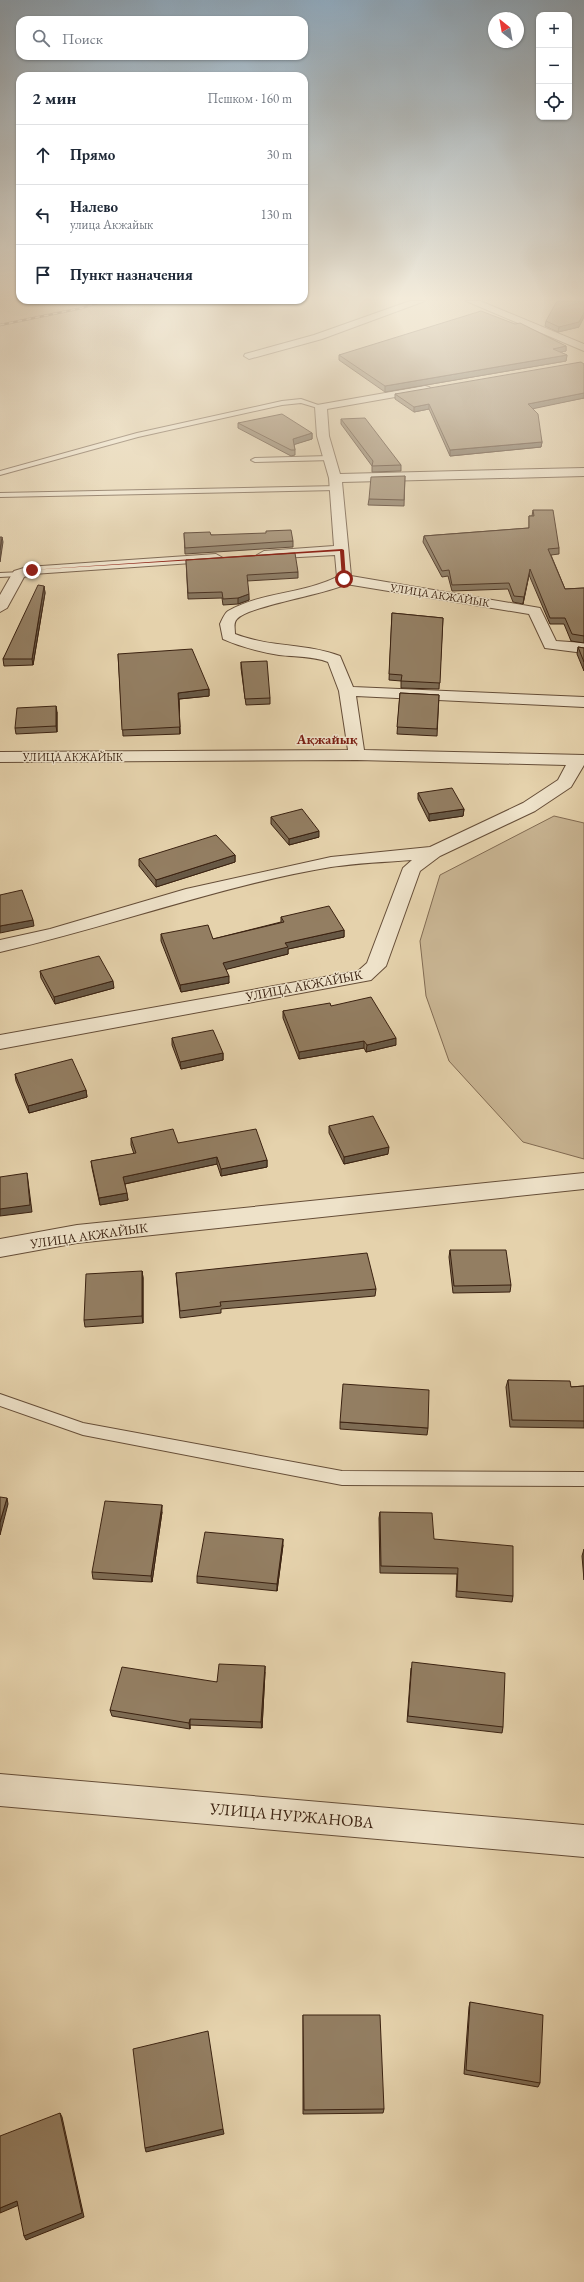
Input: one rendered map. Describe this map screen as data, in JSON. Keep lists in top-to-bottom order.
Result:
{
  "streets": {
    "street": ["УЛИЦА АКЖАЙЫК", "УЛИЦА НУРЖАНОВА"]
  },
  "districts": ["Ақжайық"],
  "north": "top left",
  "page": {
    "map_buttons": ["+", "−"],
    "search": "Поиск",
    "heading": ["2 мин", "Пешком · 160 m"],
    "list": [
      ["Прямо", "30 m"],
      ["Налево", "улица Акжайык", "130 m"],
      "Пункт назначения"
    ]
  }
}
